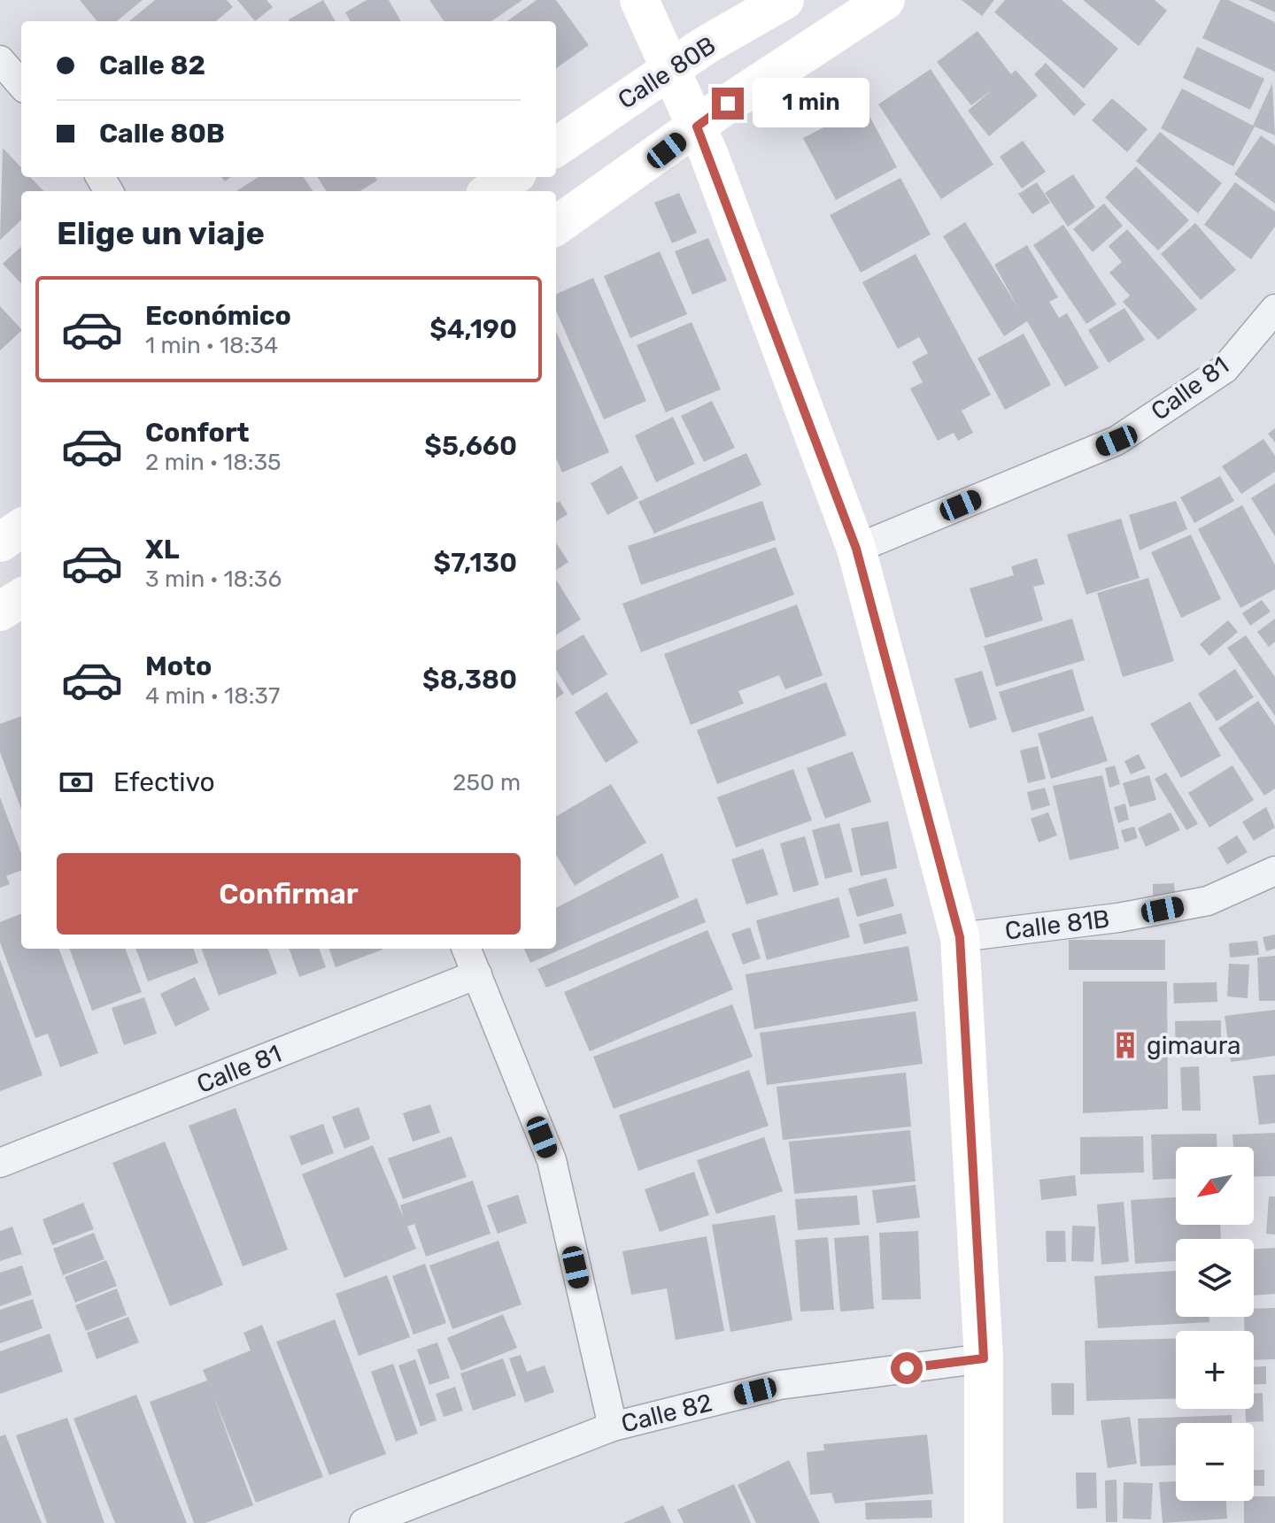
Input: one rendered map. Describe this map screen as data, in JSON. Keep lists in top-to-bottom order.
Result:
{
  "streets": {
    "street": [
      "Calle 80B",
      "Calle 81",
      "Calle 81B",
      "Calle 82"
    ]
  },
  "places": {
    "building": ["gimaura"]
  },
  "north": "bottom left",
  "page": {
    "banner": ["Calle 82", "Calle 80B"],
    "bubble": "1 min",
    "heading": "Elige un viaje",
    "list": [
      {
        "name": "Económico",
        "note": "1 min · 18:34",
        "value": "$4,190"
      },
      {
        "name": "Confort",
        "note": "2 min · 18:35",
        "value": "$5,660"
      },
      {
        "name": "XL",
        "note": "3 min · 18:36",
        "value": "$7,130"
      },
      {
        "name": "Moto",
        "note": "4 min · 18:37",
        "value": "$8,380"
      }
    ],
    "pay": ["Efectivo", "250 m"],
    "buttons": "Confirmar",
    "map_buttons": ["+", "−"]
  }
}
